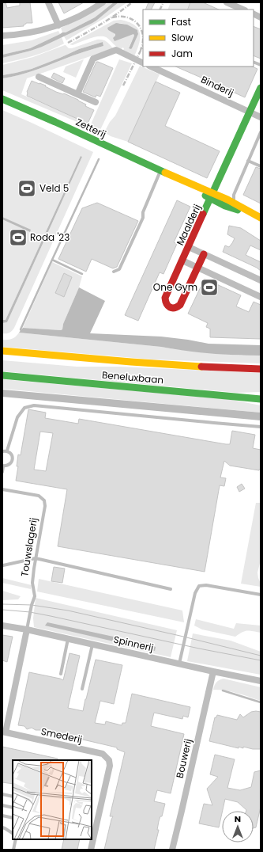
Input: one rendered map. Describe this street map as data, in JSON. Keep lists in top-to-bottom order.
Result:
{
  "streets": {
    "street": [
      "Binderij",
      "Zetterij",
      "Maalderij",
      "Beneluxbaan",
      "Touwslagerij",
      "Spinnerij",
      "Smederij",
      "Bouwerij"
    ]
  },
  "crossings": [
    ["Binderij", "Maalderij"],
    ["Zetterij", "Maalderij"],
    ["Touwslagerij", "Spinnerij"],
    ["Touwslagerij", "Smederij"],
    ["Spinnerij", "Bouwerij"]
  ],
  "places": {
    "sports": ["Veld 5", "Roda '23", "One Gym"]
  },
  "legend": ["Fast", "Slow", "Jam"],
  "north": "top"
}
